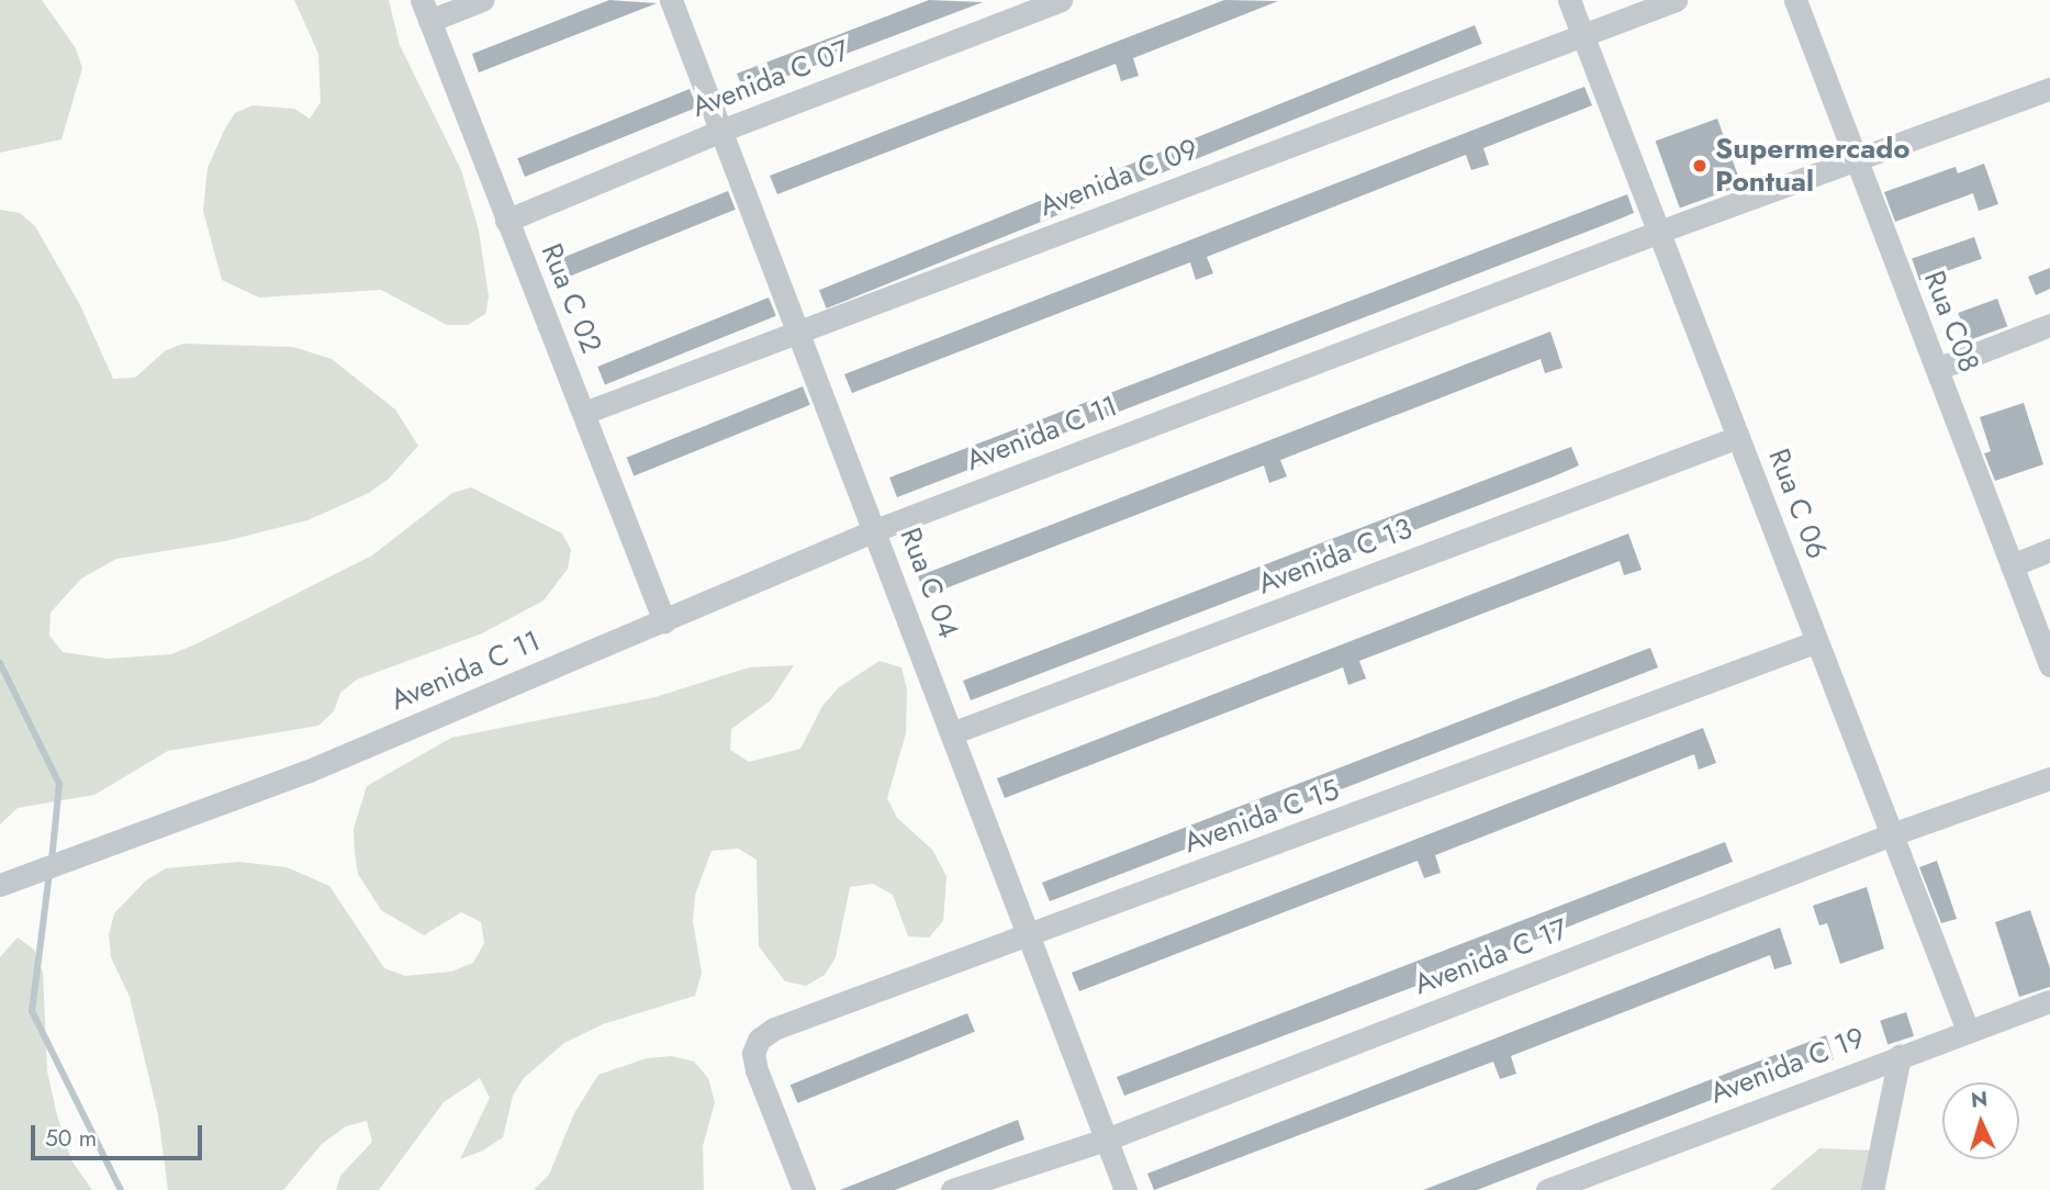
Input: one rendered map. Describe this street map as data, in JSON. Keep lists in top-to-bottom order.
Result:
{
  "streets": {
    "street": [
      "Avenida C 07",
      "Avenida C 09",
      "Rua C 02",
      "Rua C08",
      "Avenida C 11",
      "Rua C 06",
      "Avenida C 13",
      "Rua C 04",
      "Avenida C 15",
      "Avenida C 17",
      "Avenida C 19"
    ]
  },
  "crossings": [
    ["Avenida C 07", "Rua C 02"],
    ["Avenida C 07", "Rua C 04"],
    ["Avenida C 09", "Rua C 02"],
    ["Avenida C 09", "Rua C 06"],
    ["Avenida C 09", "Rua C 04"],
    ["Rua C 02", "Avenida C 11"],
    ["Rua C08", "Avenida C 11"],
    ["Avenida C 11", "Rua C 06"],
    ["Avenida C 11", "Rua C 04"],
    ["Rua C 06", "Avenida C 13"],
    ["Rua C 06", "Avenida C 15"],
    ["Rua C 06", "Avenida C 17"],
    ["Rua C 06", "Avenida C 19"],
    ["Avenida C 13", "Rua C 04"],
    ["Rua C 04", "Avenida C 15"],
    ["Rua C 04", "Avenida C 17"]
  ],
  "places": ["Supermercado Pontual"],
  "scale_bar": "50 m",
  "north": "top"
}
